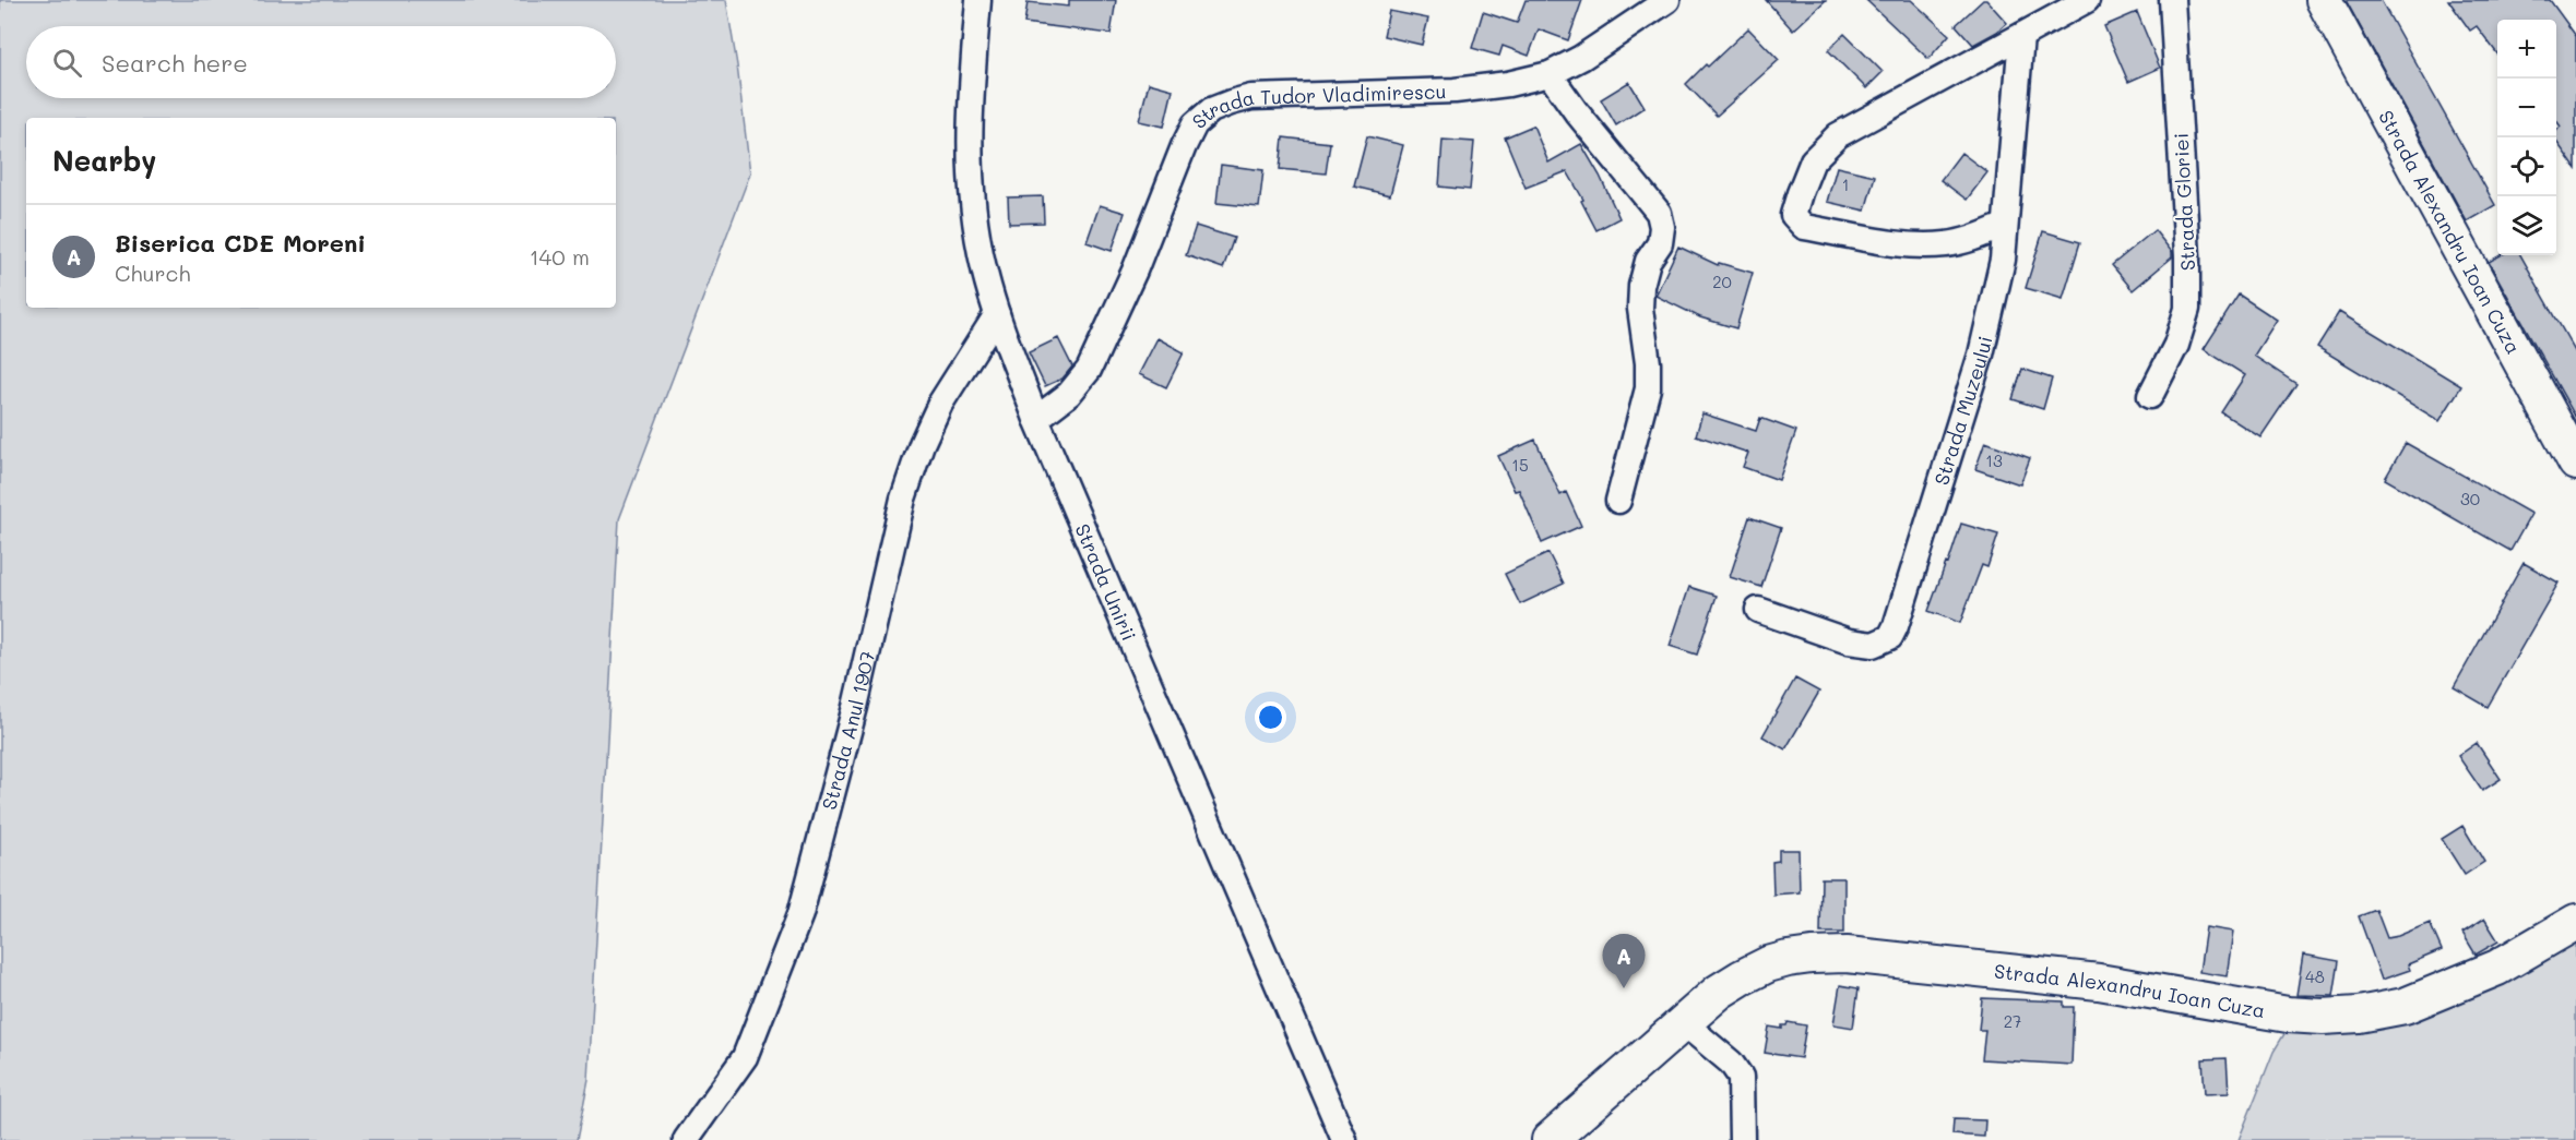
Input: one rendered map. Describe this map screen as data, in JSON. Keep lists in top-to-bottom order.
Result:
{
  "streets": {
    "main road": ["Strada Alexandru Ioan Cuza"],
    "street": [
      "Strada Tudor Vladimirescu",
      "Strada Gloriei",
      "Strada Muzeului",
      "Strada Unirii",
      "Strada Anul 1907"
    ]
  },
  "crossings": [
    ["Strada Tudor Vladimirescu", "Strada Unirii"],
    ["Strada Unirii", "Strada Anul 1907"]
  ],
  "house_numbers": [
    "1",
    "20",
    "13",
    "15",
    "30",
    "48",
    "27"
  ],
  "page": {
    "map_buttons": ["+", "−"],
    "search": "Search here",
    "heading": "Nearby",
    "list": [
      {
        "mark": "A",
        "name": "Biserica CDE Moreni",
        "note": "Church",
        "value": "140 m"
      }
    ],
    "pins": "A"
  }
}
